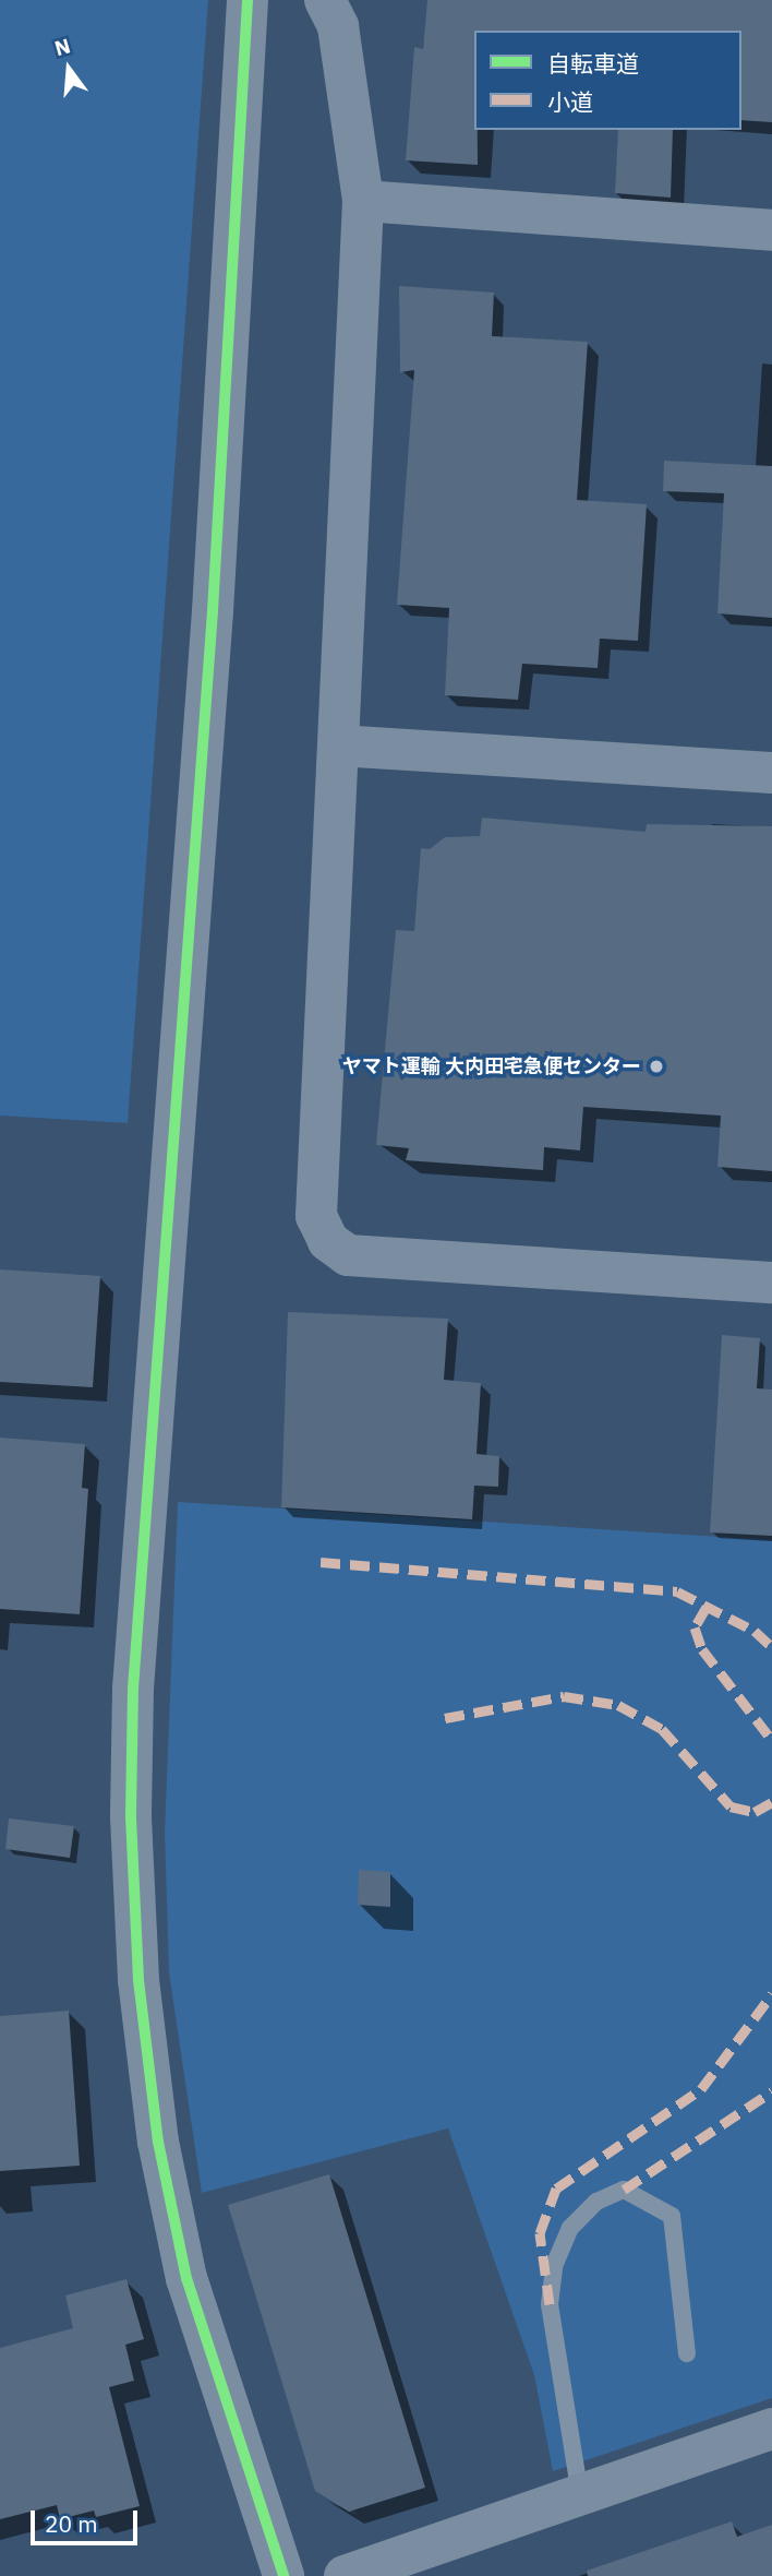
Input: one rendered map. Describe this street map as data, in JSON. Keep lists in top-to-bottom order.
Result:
{
  "places": ["ヤマト運輸 大内田宅急便センター"],
  "legend": ["自転車道", "小道"],
  "scale_bar": "20 m",
  "north": "top"
}
